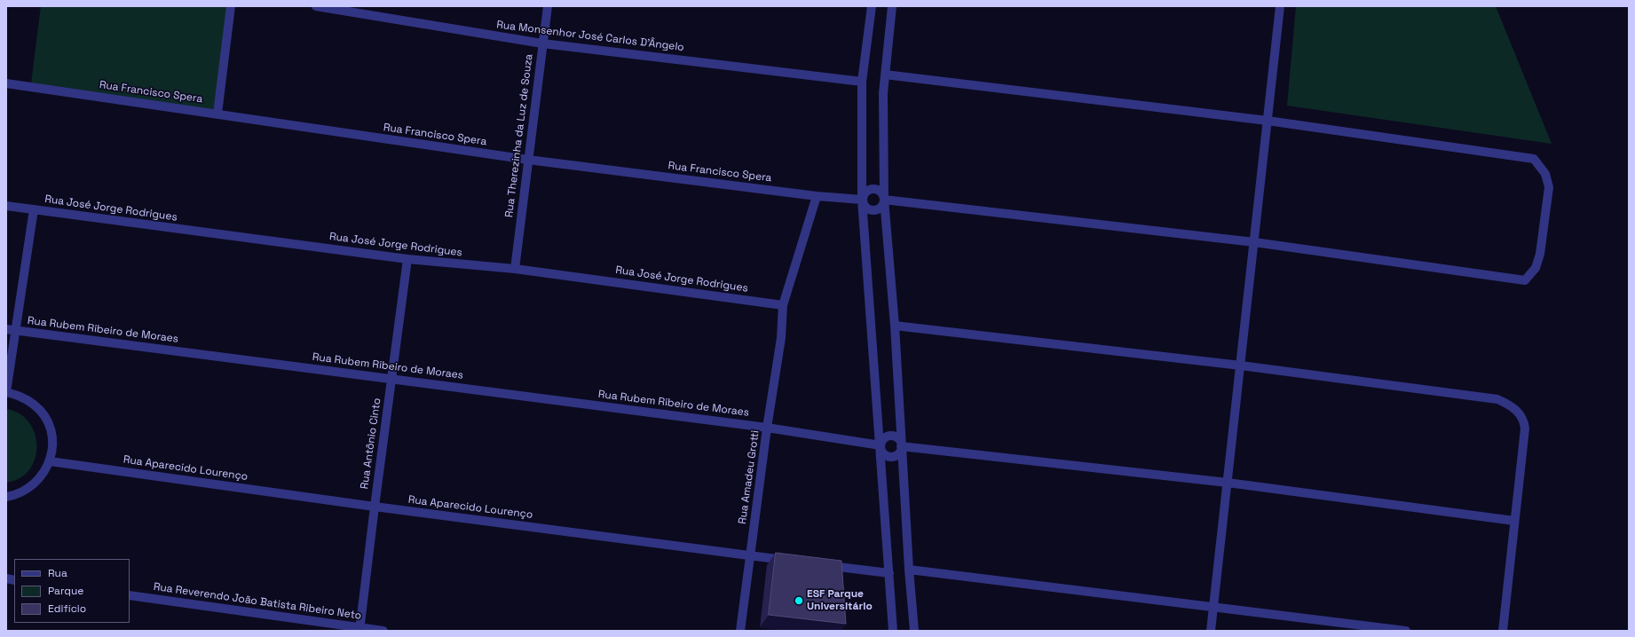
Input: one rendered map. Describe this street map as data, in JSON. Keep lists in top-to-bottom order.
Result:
{
  "streets": {
    "street": [
      "Rua Monsenhor José Carlos D'Ângelo",
      "Rua Francisco Spera",
      "Rua Therezinha da Luz de Souza",
      "Rua José Jorge Rodrigues",
      "Rua Rubem Ribeiro de Moraes",
      "Rua Antônio Cinto",
      "Rua Aparecido Lourenço",
      "Rua Amadeu Grotti",
      "Rua Reverendo João Batista Ribeiro Neto"
    ]
  },
  "crossings": [
    ["Rua Monsenhor José Carlos D'Ângelo", "Rua Therezinha da Luz de Souza"],
    ["Rua Francisco Spera", "Rua Therezinha da Luz de Souza"],
    ["Rua Francisco Spera", "Rua Amadeu Grotti"],
    ["Rua Therezinha da Luz de Souza", "Rua José Jorge Rodrigues"],
    ["Rua José Jorge Rodrigues", "Rua Antônio Cinto"],
    ["Rua José Jorge Rodrigues", "Rua Amadeu Grotti"],
    ["Rua Rubem Ribeiro de Moraes", "Rua Antônio Cinto"],
    ["Rua Rubem Ribeiro de Moraes", "Rua Amadeu Grotti"],
    ["Rua Antônio Cinto", "Rua Aparecido Lourenço"],
    ["Rua Antônio Cinto", "Rua Reverendo João Batista Ribeiro Neto"],
    ["Rua Aparecido Lourenço", "Rua Amadeu Grotti"]
  ],
  "places": ["ESF Parque Universitário"],
  "legend": ["Rua", "Parque", "Edifício"]
}
